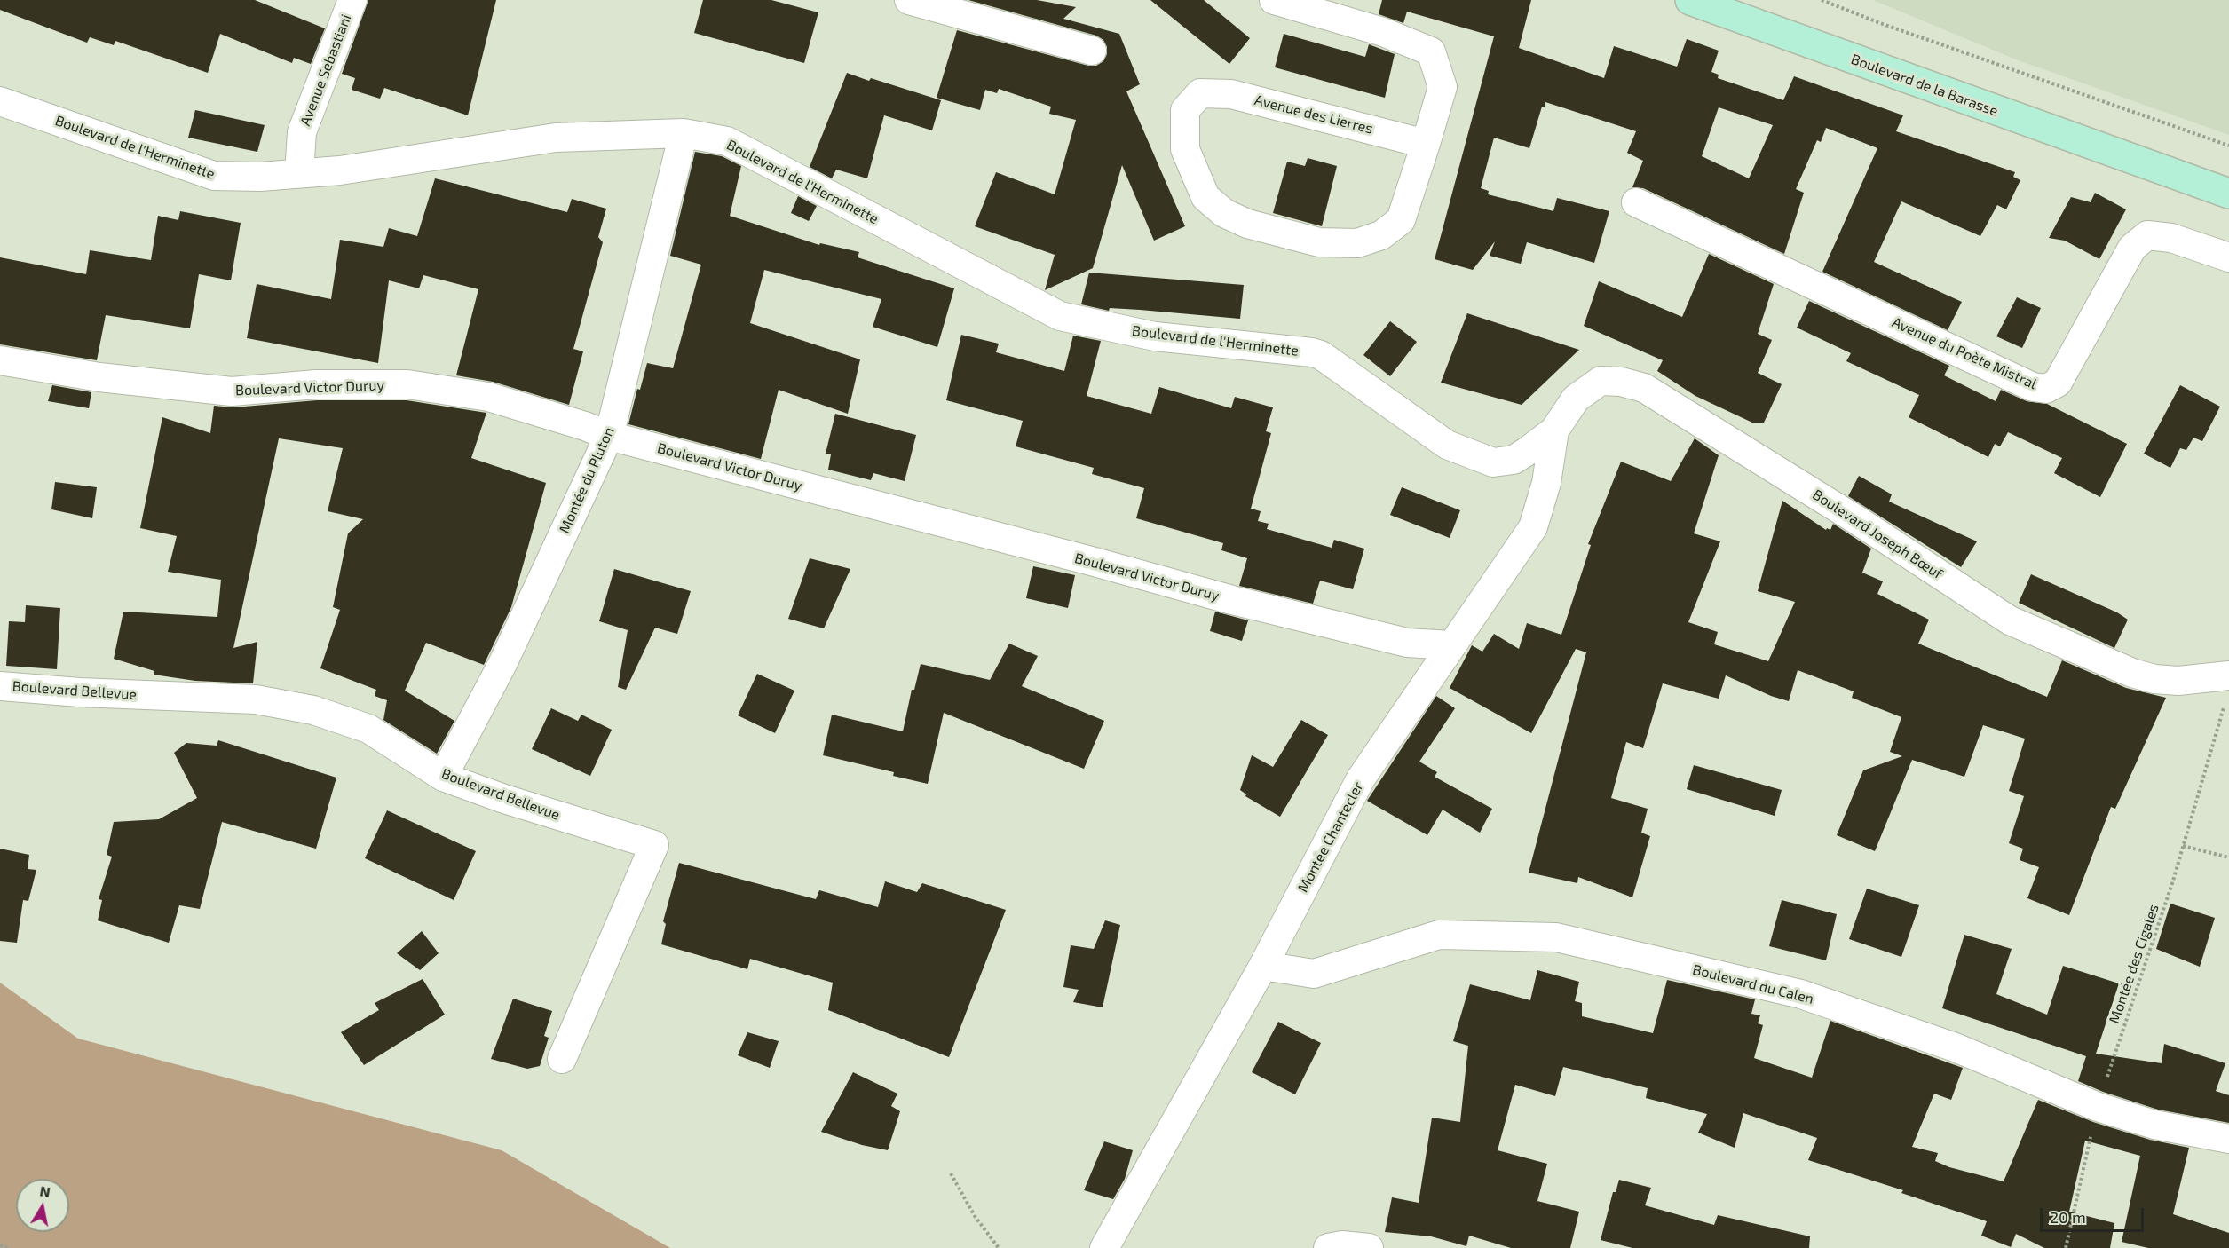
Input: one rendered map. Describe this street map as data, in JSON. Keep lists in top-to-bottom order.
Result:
{
  "streets": {
    "main road": ["Boulevard de la Barasse"],
    "street": [
      "Avenue Sebastiani",
      "Avenue des Lierres",
      "Boulevard de l'Herminette",
      "Avenue du Poète Mistral",
      "Boulevard Victor Duruy",
      "Montée du Pluton",
      "Boulevard Joseph Bœuf",
      "Boulevard Bellevue",
      "Montée Chantecler",
      "Boulevard du Calen"
    ],
    "path": ["Montée des Cigales"]
  },
  "crossings": [
    ["Avenue Sebastiani", "Boulevard de l'Herminette"],
    ["Boulevard de l'Herminette", "Montée du Pluton"],
    ["Boulevard de l'Herminette", "Boulevard Joseph Bœuf"],
    ["Boulevard de l'Herminette", "Montée Chantecler"],
    ["Boulevard Victor Duruy", "Montée du Pluton"],
    ["Boulevard Victor Duruy", "Montée Chantecler"],
    ["Montée du Pluton", "Boulevard Bellevue"],
    ["Boulevard Joseph Bœuf", "Montée Chantecler"],
    ["Boulevard Joseph Bœuf", "Montée des Cigales"],
    ["Montée Chantecler", "Boulevard du Calen"],
    ["Montée des Cigales", "Boulevard du Calen"]
  ],
  "scale_bar": "20 m",
  "north": "top"
}
